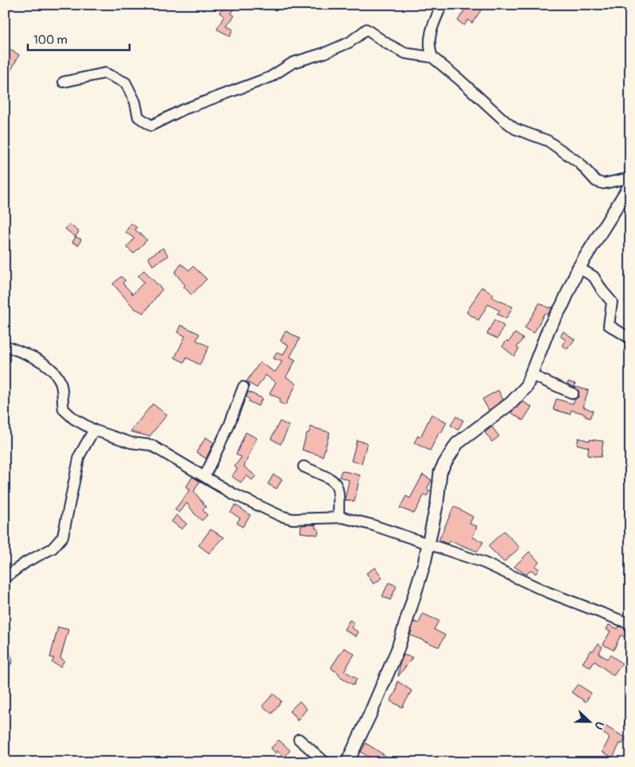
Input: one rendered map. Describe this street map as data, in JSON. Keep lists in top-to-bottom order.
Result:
{
  "scale_bar": "100 m",
  "north": "right"
}
